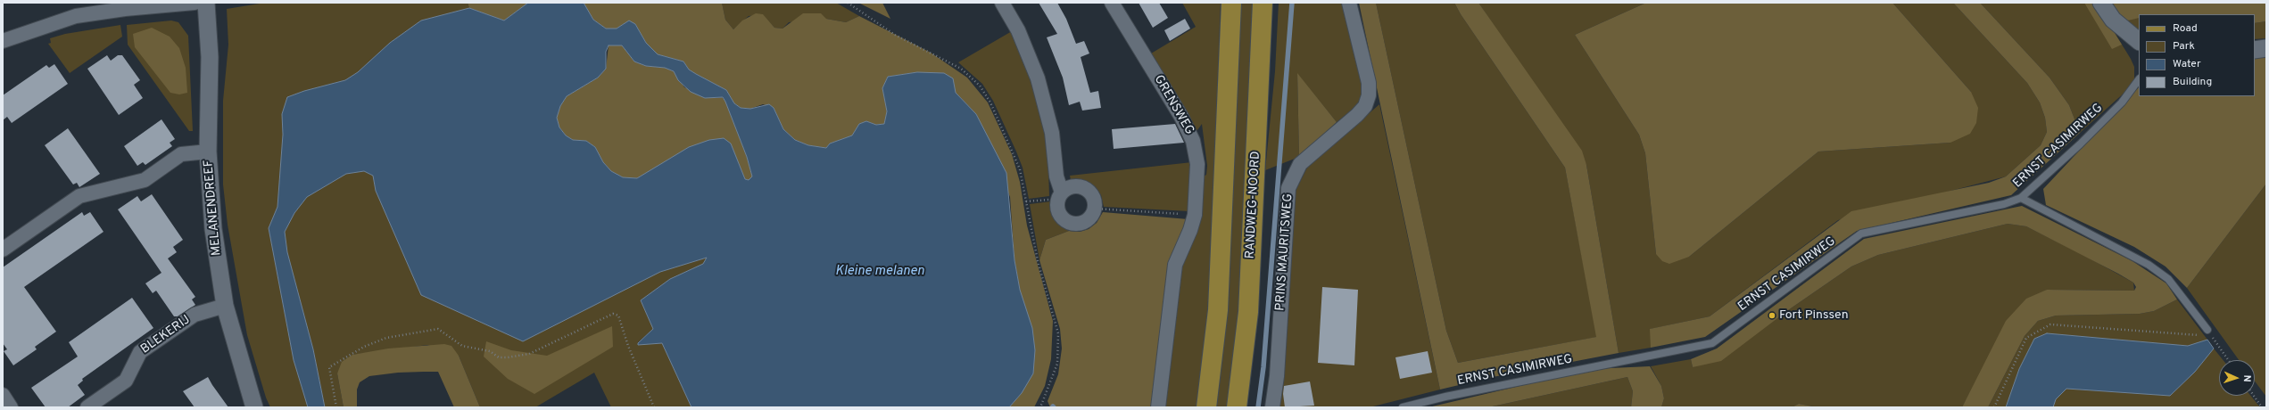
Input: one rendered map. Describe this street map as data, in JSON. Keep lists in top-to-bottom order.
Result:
{
  "streets": {
    "main road": ["RANDWEG-NOORD"],
    "street": [
      "GRENSWEG",
      "MELANENDREEF",
      "PRINS MAURITSWEG",
      "BLEKERIJ"
    ],
    "lane": ["ERNST CASIMIRWEG"]
  },
  "crossings": [
    ["MELANENDREEF", "BLEKERIJ"]
  ],
  "water": ["Kleine melanen"],
  "places": ["Fort Pinssen"],
  "legend": [
    "Road",
    "Park",
    "Water",
    "Building"
  ],
  "north": "right"
}
